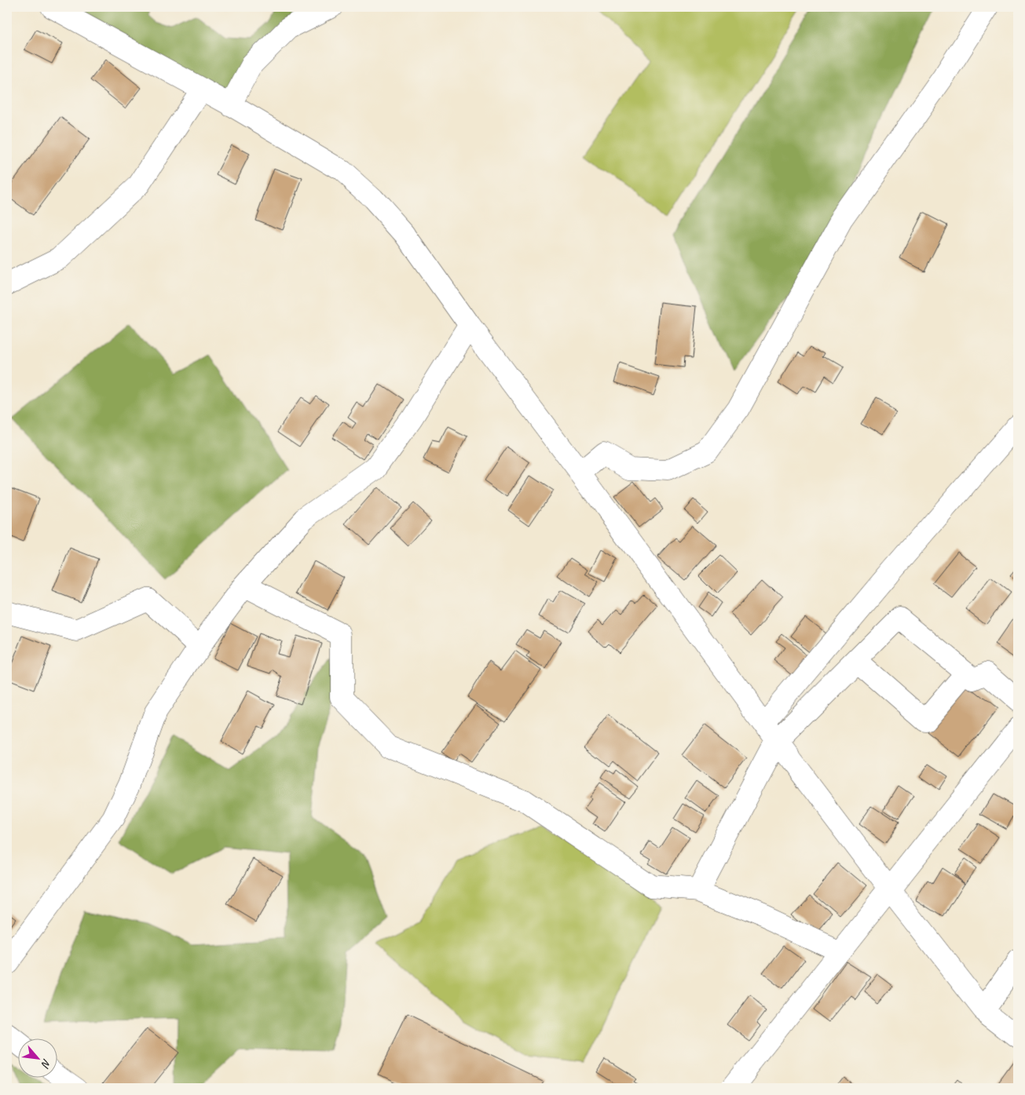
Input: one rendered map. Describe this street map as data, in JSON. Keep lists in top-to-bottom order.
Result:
{
  "north": "bottom right"
}
